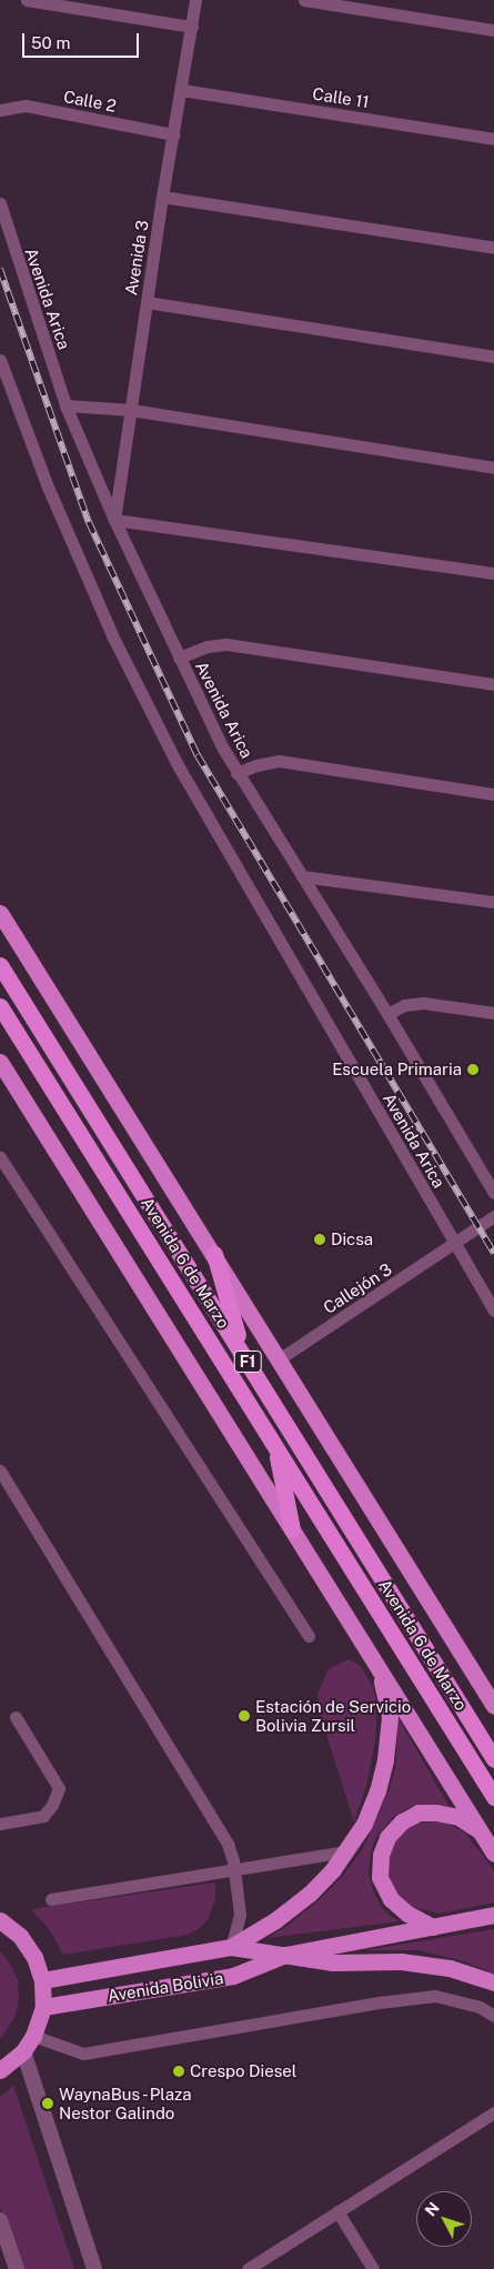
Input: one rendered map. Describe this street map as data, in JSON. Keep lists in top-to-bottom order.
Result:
{
  "streets": {
    "highway": ["Avenida 6 de Marzo", "F1"],
    "main road": ["Avenida Bolivia"],
    "street": [
      "Calle 11",
      "Calle 2",
      "Avenida 3",
      "Avenida Arica",
      "Callejón 3"
    ]
  },
  "crossings": [
    ["Calle 11", "Avenida 3"],
    ["Calle 2", "Avenida 3"],
    ["Avenida 3", "Avenida Arica"],
    ["Avenida Arica", "Callejón 3"],
    ["Avenida 6 de Marzo", "Callejón 3"]
  ],
  "places": [
    "Escuela Primaria",
    "Dicsa",
    "Estación de Servicio Bolivia Zursil",
    "Crespo Diesel",
    "WaynaBus - Plaza Nestor Galindo"
  ],
  "scale_bar": "50 m",
  "north": "top left"
}
